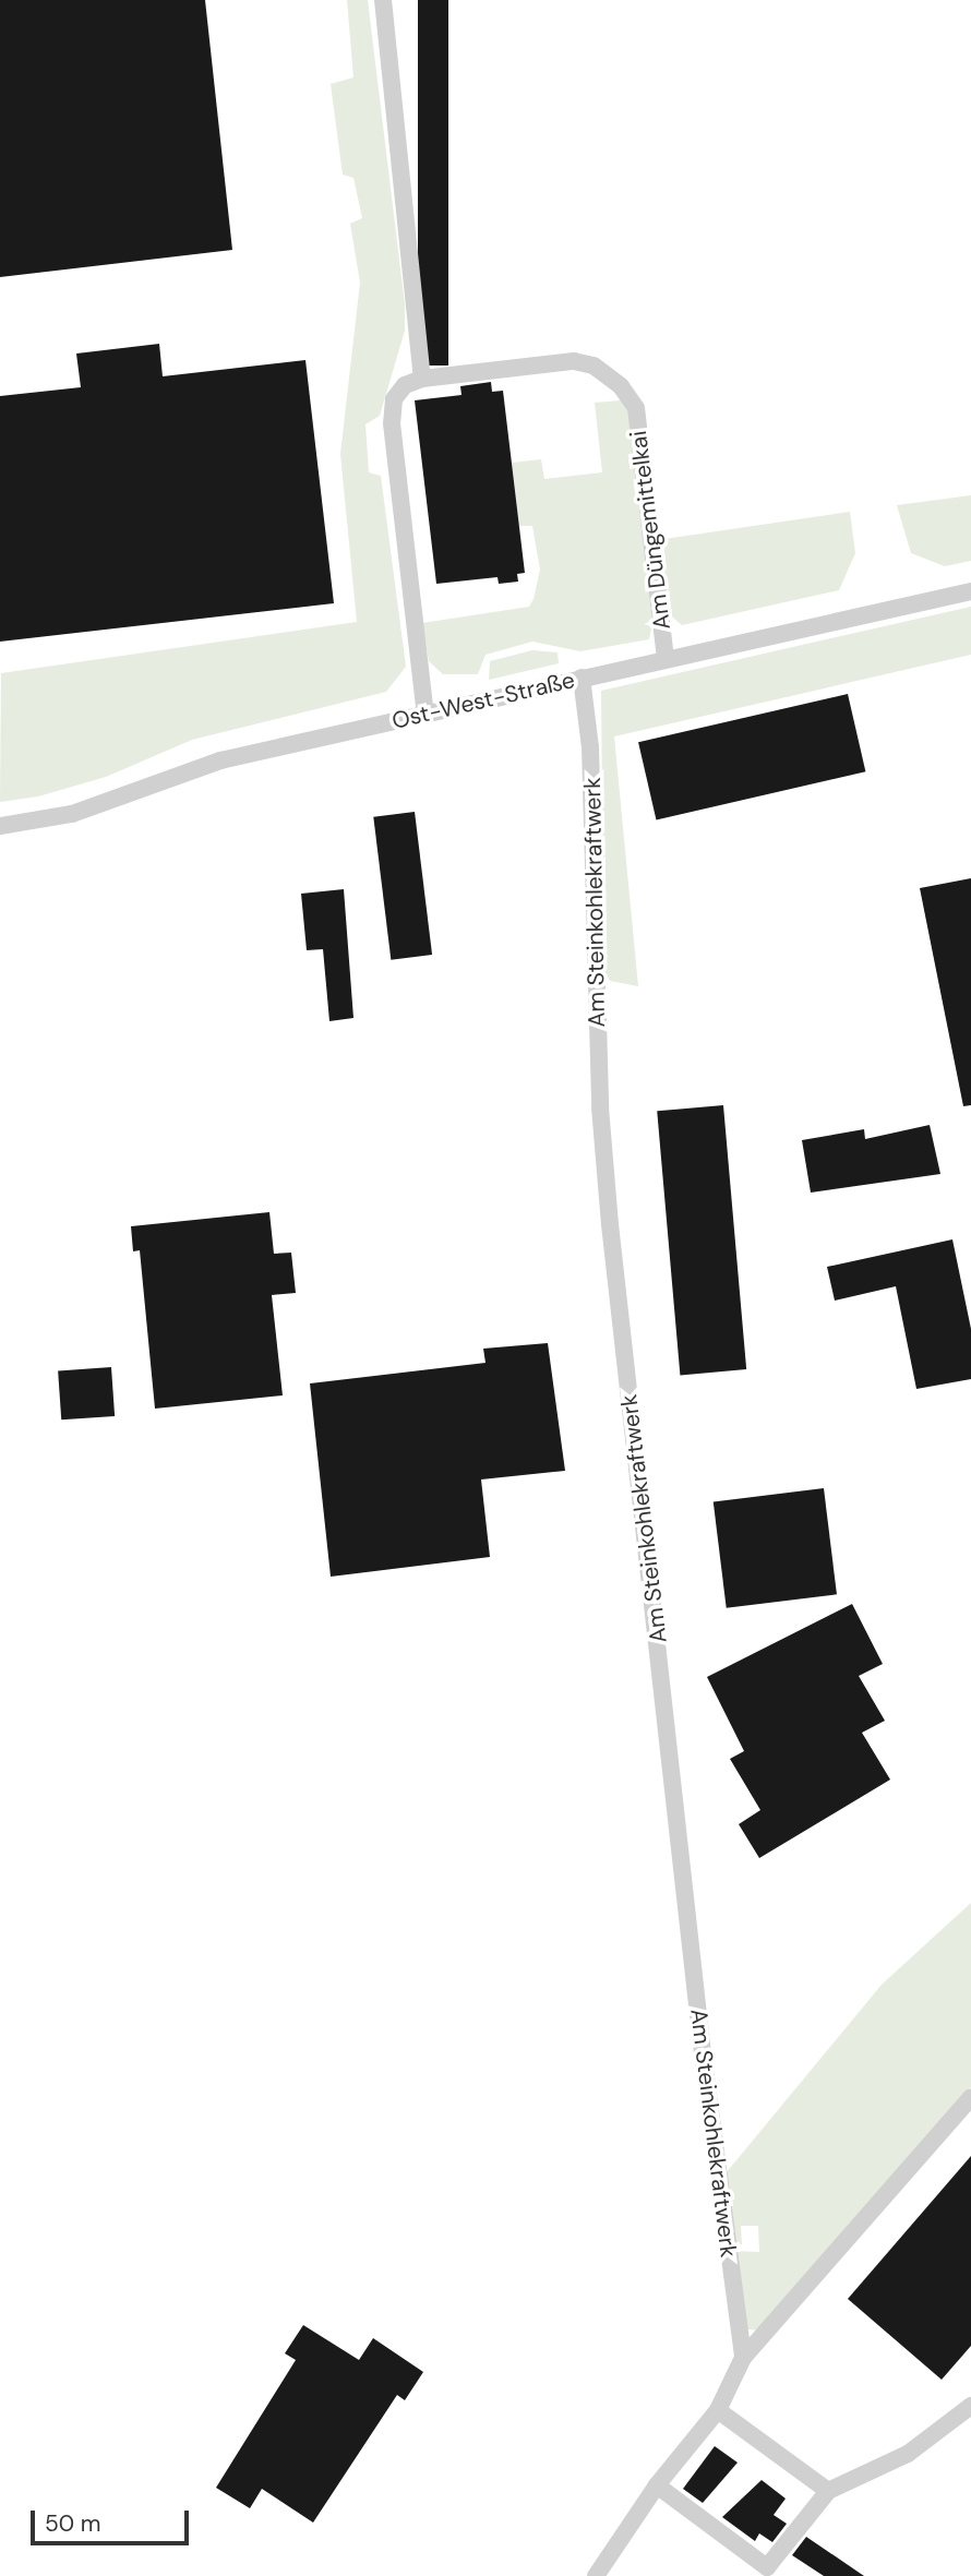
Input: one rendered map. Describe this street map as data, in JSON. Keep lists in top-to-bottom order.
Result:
{
  "streets": {
    "street": ["Am Düngemittelkai", "Ost-West-Straße", "Am Steinkohlekraftwerk"]
  },
  "crossings": [
    ["Am Düngemittelkai", "Ost-West-Straße"],
    ["Ost-West-Straße", "Am Steinkohlekraftwerk"]
  ],
  "scale_bar": "50 m"
}
